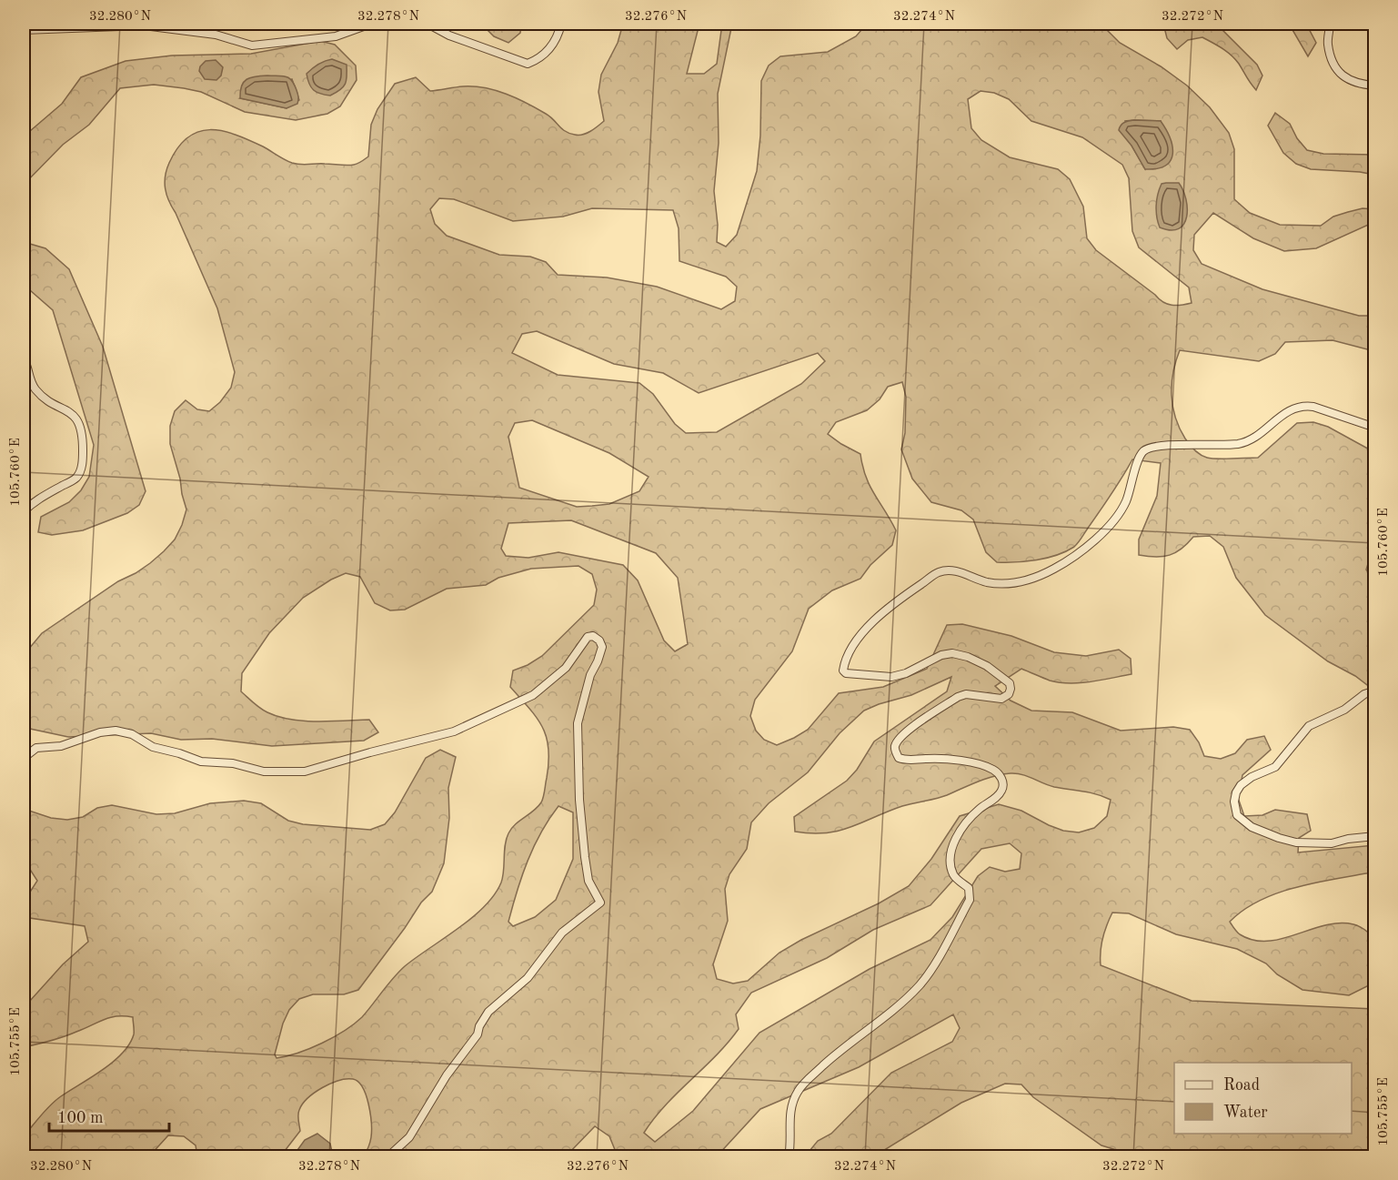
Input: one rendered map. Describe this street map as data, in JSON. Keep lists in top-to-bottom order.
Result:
{
  "legend": ["Road", "Water"],
  "scale_bar": "100 m",
  "coordinates": [
    "32.280°N",
    "32.278°N",
    "32.276°N",
    "32.274°N",
    "32.272°N",
    "105.760°E",
    "105.755°E"
  ]
}
